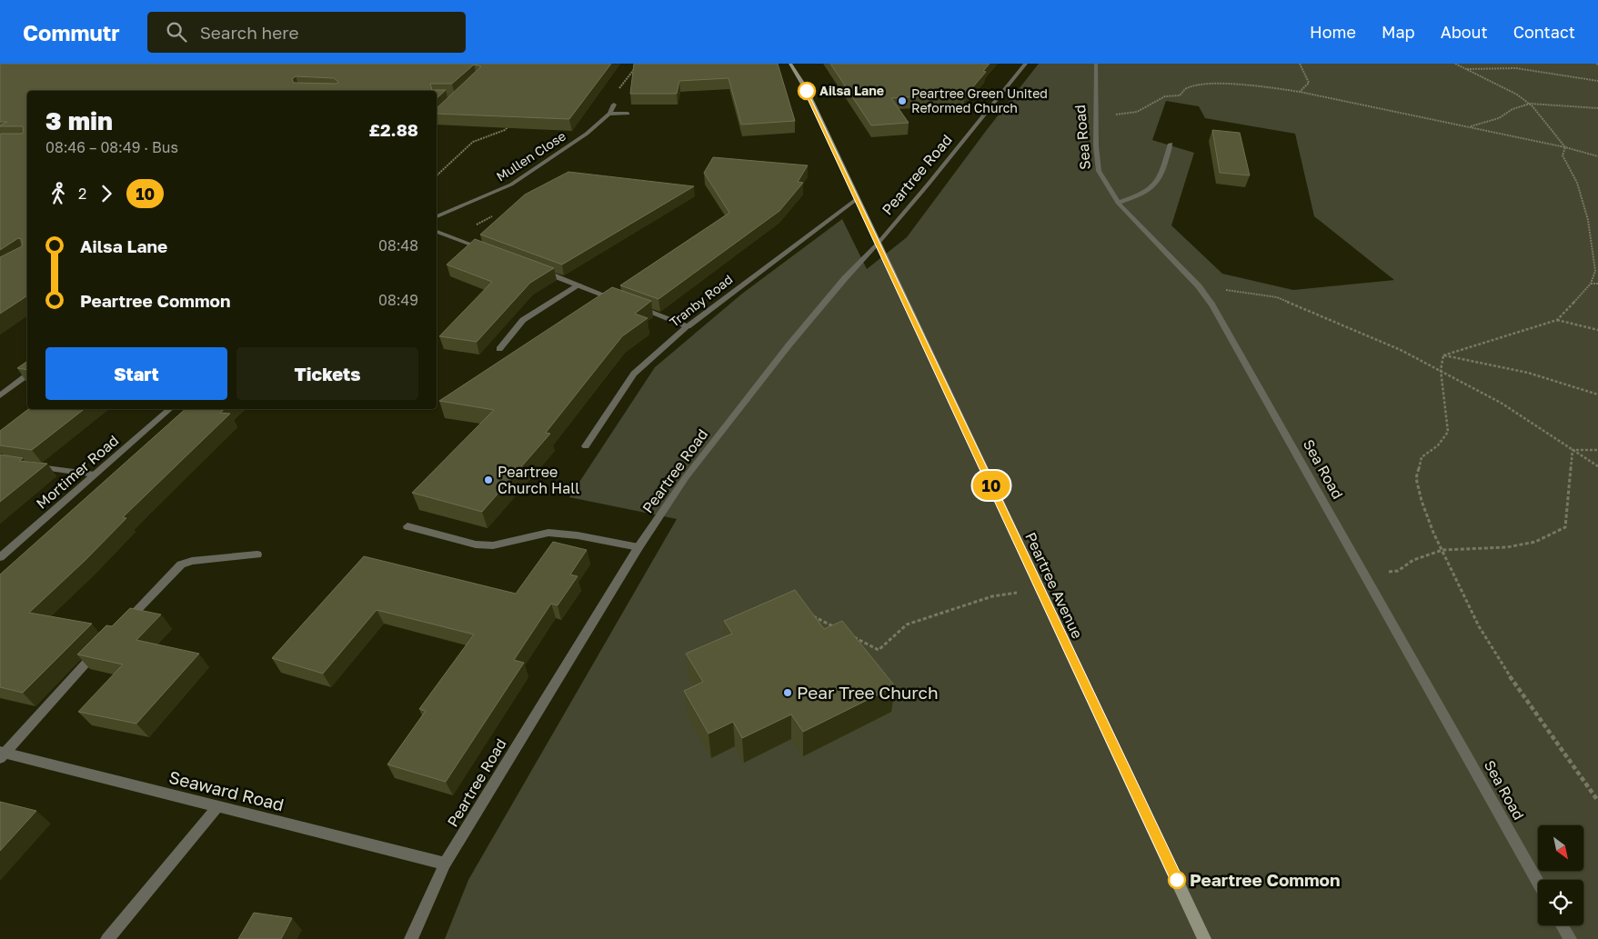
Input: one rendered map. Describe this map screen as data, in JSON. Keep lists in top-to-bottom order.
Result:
{
  "streets": {
    "street": [
      "Sea Road",
      "Mullen Close",
      "Peartree Road",
      "Tranby Road",
      "Mortimer Road",
      "Peartree Avenue",
      "Seaward Road"
    ]
  },
  "crossings": [
    ["Peartree Road", "Peartree Avenue"],
    ["Peartree Road", "Seaward Road"],
    ["Tranby Road", "Peartree Avenue"]
  ],
  "places": [
    "Ailsa Lane",
    "Peartree Green United Reformed Church",
    "Peartree Church Hall",
    "Pear Tree Church",
    "Peartree Common"
  ],
  "lines": ["bus line 10"],
  "north": "bottom right",
  "page": {
    "header": "Commutr",
    "search": "Search here",
    "nav": [
      "Home",
      "Map",
      "About",
      "Contact"
    ],
    "on_map": "10",
    "heading": ["3 min", "08:46 – 08:49 · Bus", "£2.88"],
    "legs": ["2", "10"],
    "list": [
      {
        "name": "Ailsa Lane",
        "value": "08:48"
      },
      {
        "name": "Peartree Common",
        "value": "08:49"
      }
    ],
    "buttons": ["Start", "Tickets"]
  }
}
